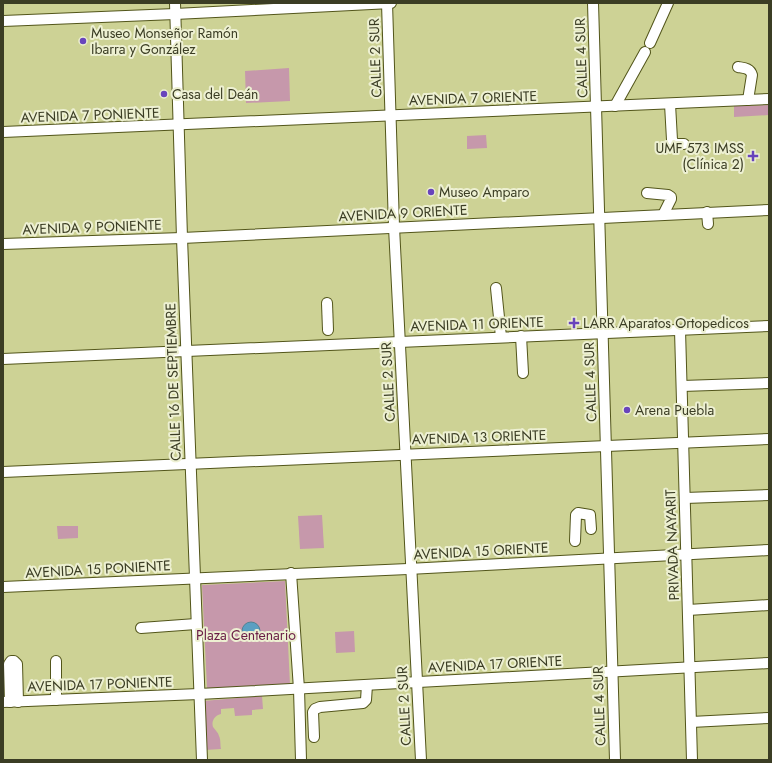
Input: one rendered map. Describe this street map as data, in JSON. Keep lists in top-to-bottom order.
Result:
{
  "streets": {
    "street": [
      "CALLE 2 SUR",
      "CALLE 4 SUR",
      "AVENIDA 7 ORIENTE",
      "AVENIDA 7 PONIENTE",
      "AVENIDA 9 ORIENTE",
      "AVENIDA 9 PONIENTE",
      "AVENIDA 11 ORIENTE",
      "CALLE 16 DE SEPTIEMBRE",
      "AVENIDA 13 ORIENTE",
      "PRIVADA NAYARIT",
      "AVENIDA 15 ORIENTE",
      "AVENIDA 15 PONIENTE",
      "AVENIDA 17 ORIENTE",
      "AVENIDA 17 PONIENTE"
    ]
  },
  "crossings": [
    ["CALLE 2 SUR", "AVENIDA 7 ORIENTE"],
    ["CALLE 2 SUR", "AVENIDA 9 ORIENTE"],
    ["CALLE 2 SUR", "AVENIDA 11 ORIENTE"],
    ["CALLE 2 SUR", "AVENIDA 13 ORIENTE"],
    ["CALLE 2 SUR", "AVENIDA 15 ORIENTE"],
    ["CALLE 2 SUR", "AVENIDA 17 ORIENTE"],
    ["CALLE 4 SUR", "AVENIDA 7 ORIENTE"],
    ["CALLE 4 SUR", "AVENIDA 9 ORIENTE"],
    ["CALLE 4 SUR", "AVENIDA 11 ORIENTE"],
    ["CALLE 4 SUR", "AVENIDA 13 ORIENTE"],
    ["CALLE 4 SUR", "AVENIDA 15 ORIENTE"],
    ["CALLE 4 SUR", "AVENIDA 17 ORIENTE"],
    ["AVENIDA 7 ORIENTE", "AVENIDA 7 PONIENTE"],
    ["AVENIDA 7 ORIENTE", "CALLE 16 DE SEPTIEMBRE"],
    ["AVENIDA 7 PONIENTE", "CALLE 16 DE SEPTIEMBRE"],
    ["AVENIDA 9 ORIENTE", "AVENIDA 9 PONIENTE"],
    ["AVENIDA 9 ORIENTE", "CALLE 16 DE SEPTIEMBRE"],
    ["AVENIDA 9 PONIENTE", "CALLE 16 DE SEPTIEMBRE"],
    ["AVENIDA 11 ORIENTE", "CALLE 16 DE SEPTIEMBRE"],
    ["AVENIDA 11 ORIENTE", "PRIVADA NAYARIT"],
    ["CALLE 16 DE SEPTIEMBRE", "AVENIDA 13 ORIENTE"],
    ["CALLE 16 DE SEPTIEMBRE", "AVENIDA 15 ORIENTE"],
    ["CALLE 16 DE SEPTIEMBRE", "AVENIDA 15 PONIENTE"],
    ["CALLE 16 DE SEPTIEMBRE", "AVENIDA 17 ORIENTE"],
    ["CALLE 16 DE SEPTIEMBRE", "AVENIDA 17 PONIENTE"],
    ["AVENIDA 13 ORIENTE", "PRIVADA NAYARIT"],
    ["PRIVADA NAYARIT", "AVENIDA 15 ORIENTE"],
    ["PRIVADA NAYARIT", "AVENIDA 17 ORIENTE"],
    ["AVENIDA 15 ORIENTE", "AVENIDA 15 PONIENTE"],
    ["AVENIDA 17 ORIENTE", "AVENIDA 17 PONIENTE"]
  ],
  "parks": ["Plaza Centenario"],
  "places": {
    "other": [
      "Museo Monseñor Ramón Ibarra y González",
      "Casa del Deán",
      "Museo Amparo",
      "Arena Puebla"
    ],
    "health": ["UMF 573 IMSS (Clínica 2)", "LARR Aparatos Ortopedicos"]
  }
}
